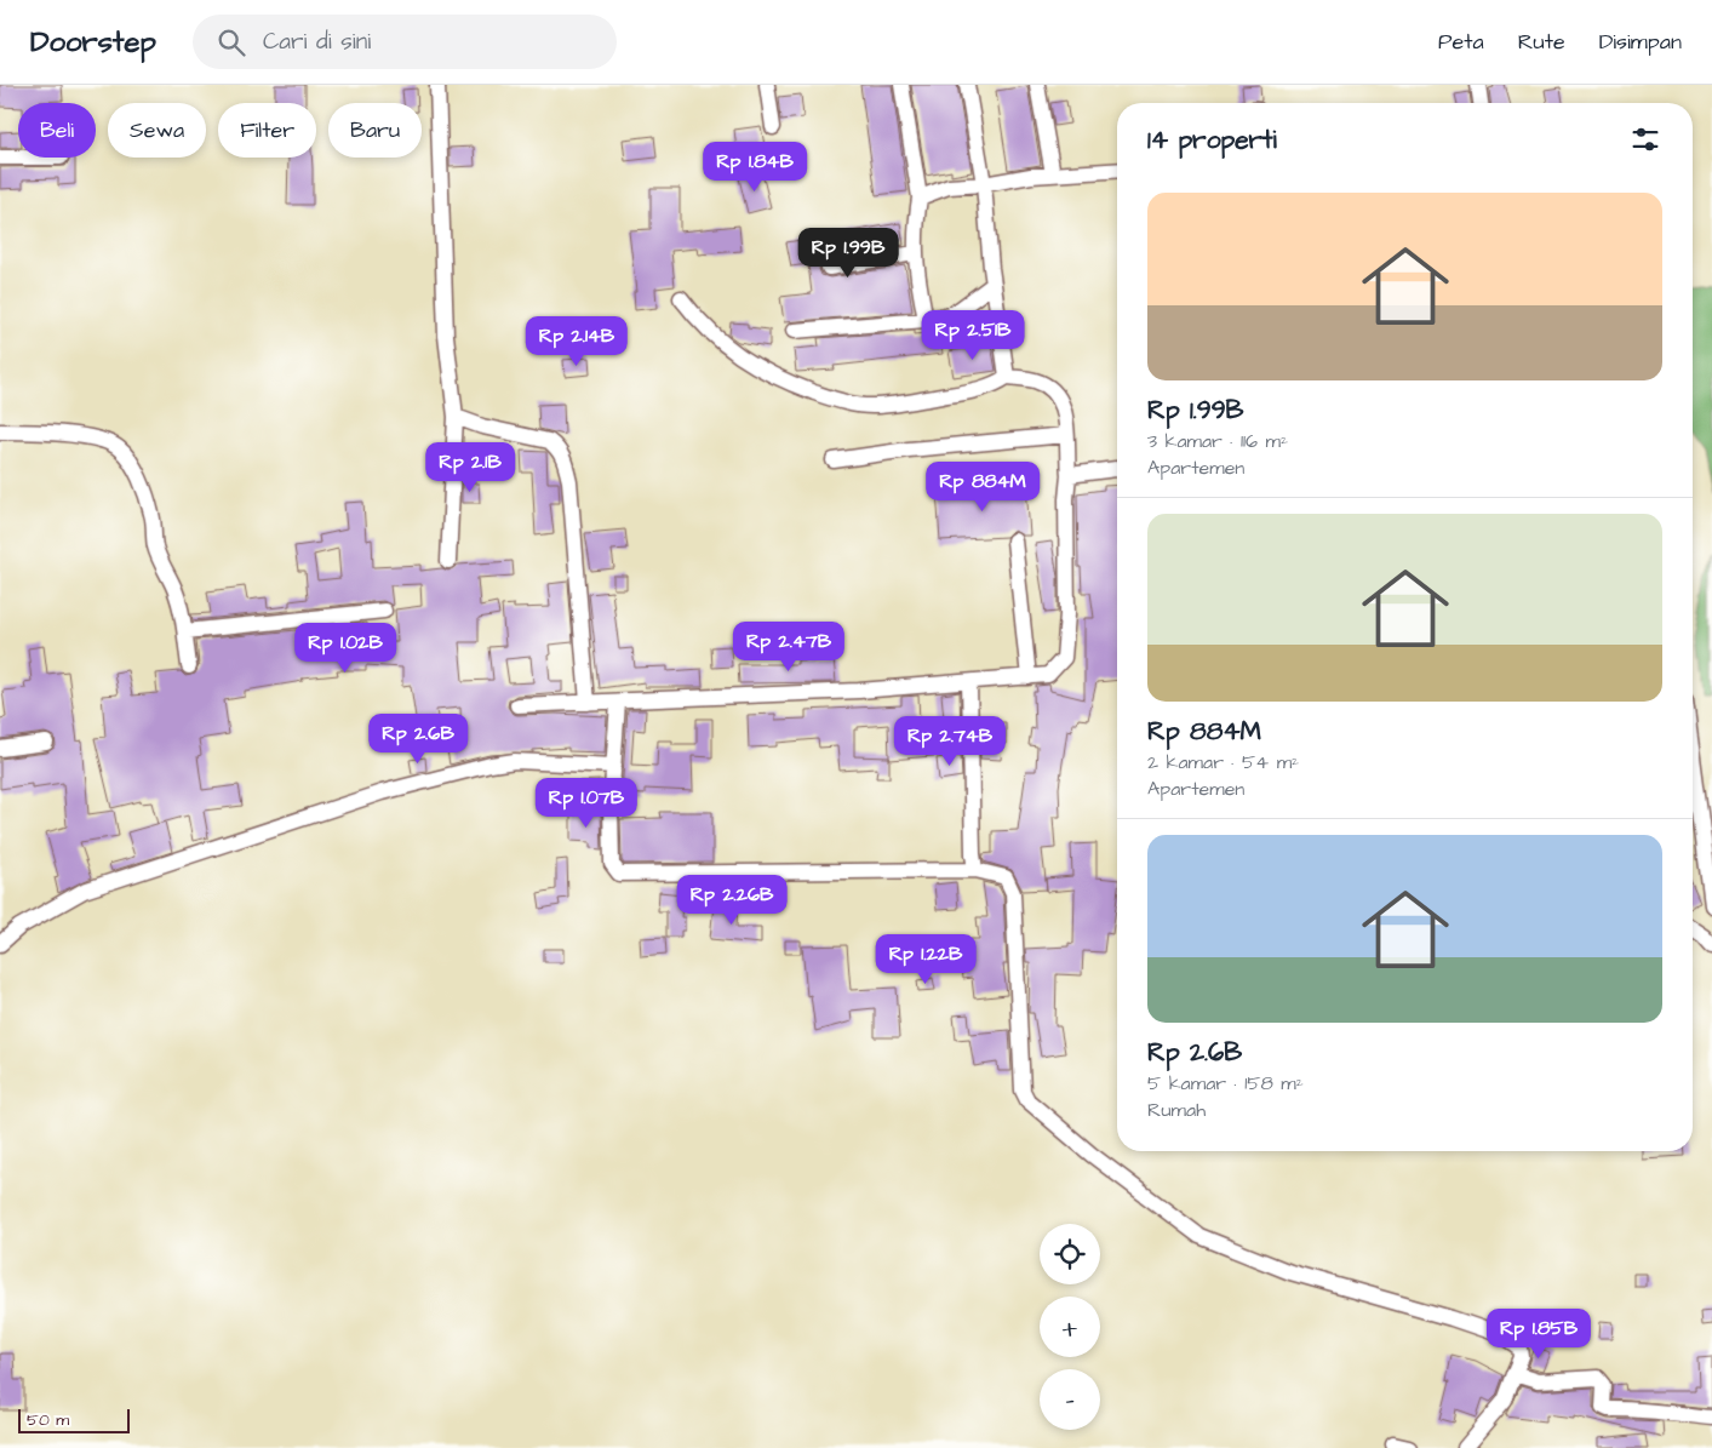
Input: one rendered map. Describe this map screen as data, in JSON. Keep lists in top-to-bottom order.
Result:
{
  "scale_bar": "50 m",
  "page": {
    "header": "Doorstep",
    "search": "Cari di sini",
    "nav": ["Peta", "Rute", "Disimpan"],
    "chip": [
      "Beli",
      "Sewa",
      "Filter",
      "Baru"
    ],
    "heading": "14 properti",
    "price": [
      "Rp 1.84B",
      "Rp 1.99B",
      "Rp 2.51B",
      "Rp 2.14B",
      "Rp 2.1B",
      "Rp 884M",
      "Rp 2.47B",
      "Rp 1.02B",
      "Rp 2.6B",
      "Rp 2.74B",
      "Rp 1.07B",
      "Rp 2.26B",
      "Rp 1.22B",
      "Rp 1.85B"
    ],
    "list": [
      {
        "name": "Rp 1.99B",
        "note": "3 kamar · 116 m² · Apartemen"
      },
      {
        "name": "Rp 884M",
        "note": "2 kamar · 54 m² · Apartemen"
      },
      {
        "name": "Rp 2.6B",
        "note": "5 kamar · 158 m² · Rumah"
      }
    ],
    "map_buttons": ["+", "−"],
    "scale": "50 m"
  }
}
